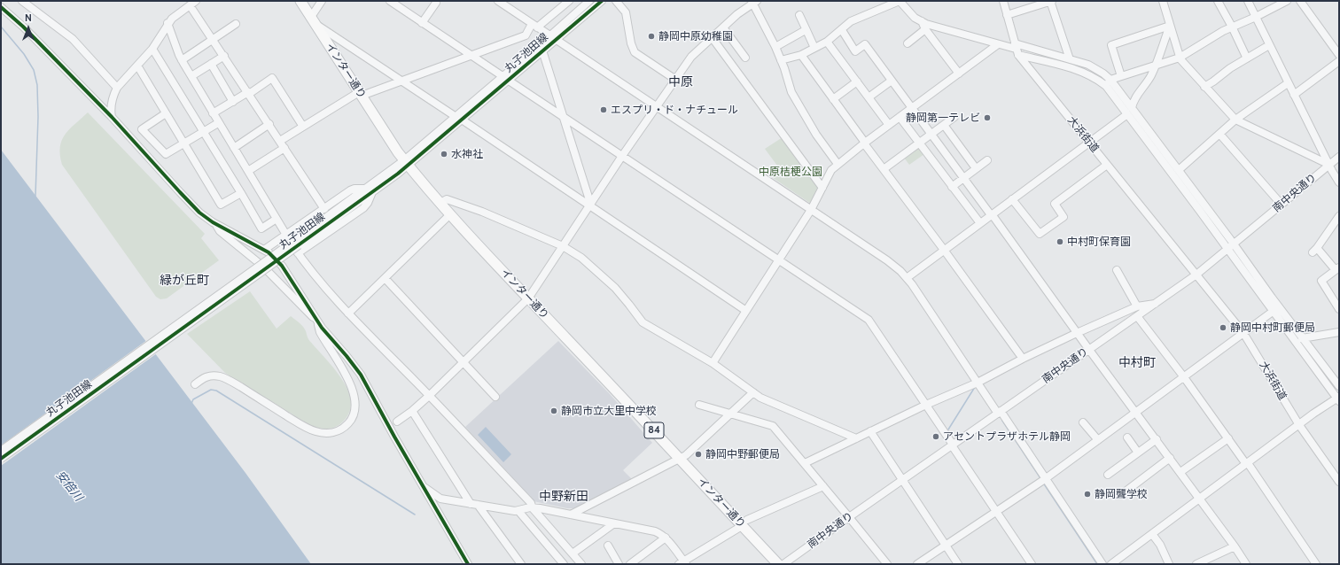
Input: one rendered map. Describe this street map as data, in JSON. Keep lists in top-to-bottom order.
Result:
{
  "streets": {
    "main road": ["インター通り", "84"],
    "street": ["丸子池田線", "大浜街道", "南中央通り"]
  },
  "crossings": [
    ["丸子池田線", "インター通り"],
    ["大浜街道", "南中央通り"]
  ],
  "districts": [
    "中原",
    "緑が丘町",
    "中村町",
    "中野新田"
  ],
  "water": ["安倍川"],
  "parks": ["中原桔梗公園"],
  "places": [
    "静岡中原幼稚園",
    "エスプリ・ド・ナチュール",
    "静岡第一テレビ",
    "水神社",
    "中村町保育園",
    "静岡中村町郵便局",
    "静岡市立大里中学校",
    "アセントプラザホテル静岡",
    "静岡中野郵便局",
    "静岡聾学校"
  ],
  "north": "top"
}
